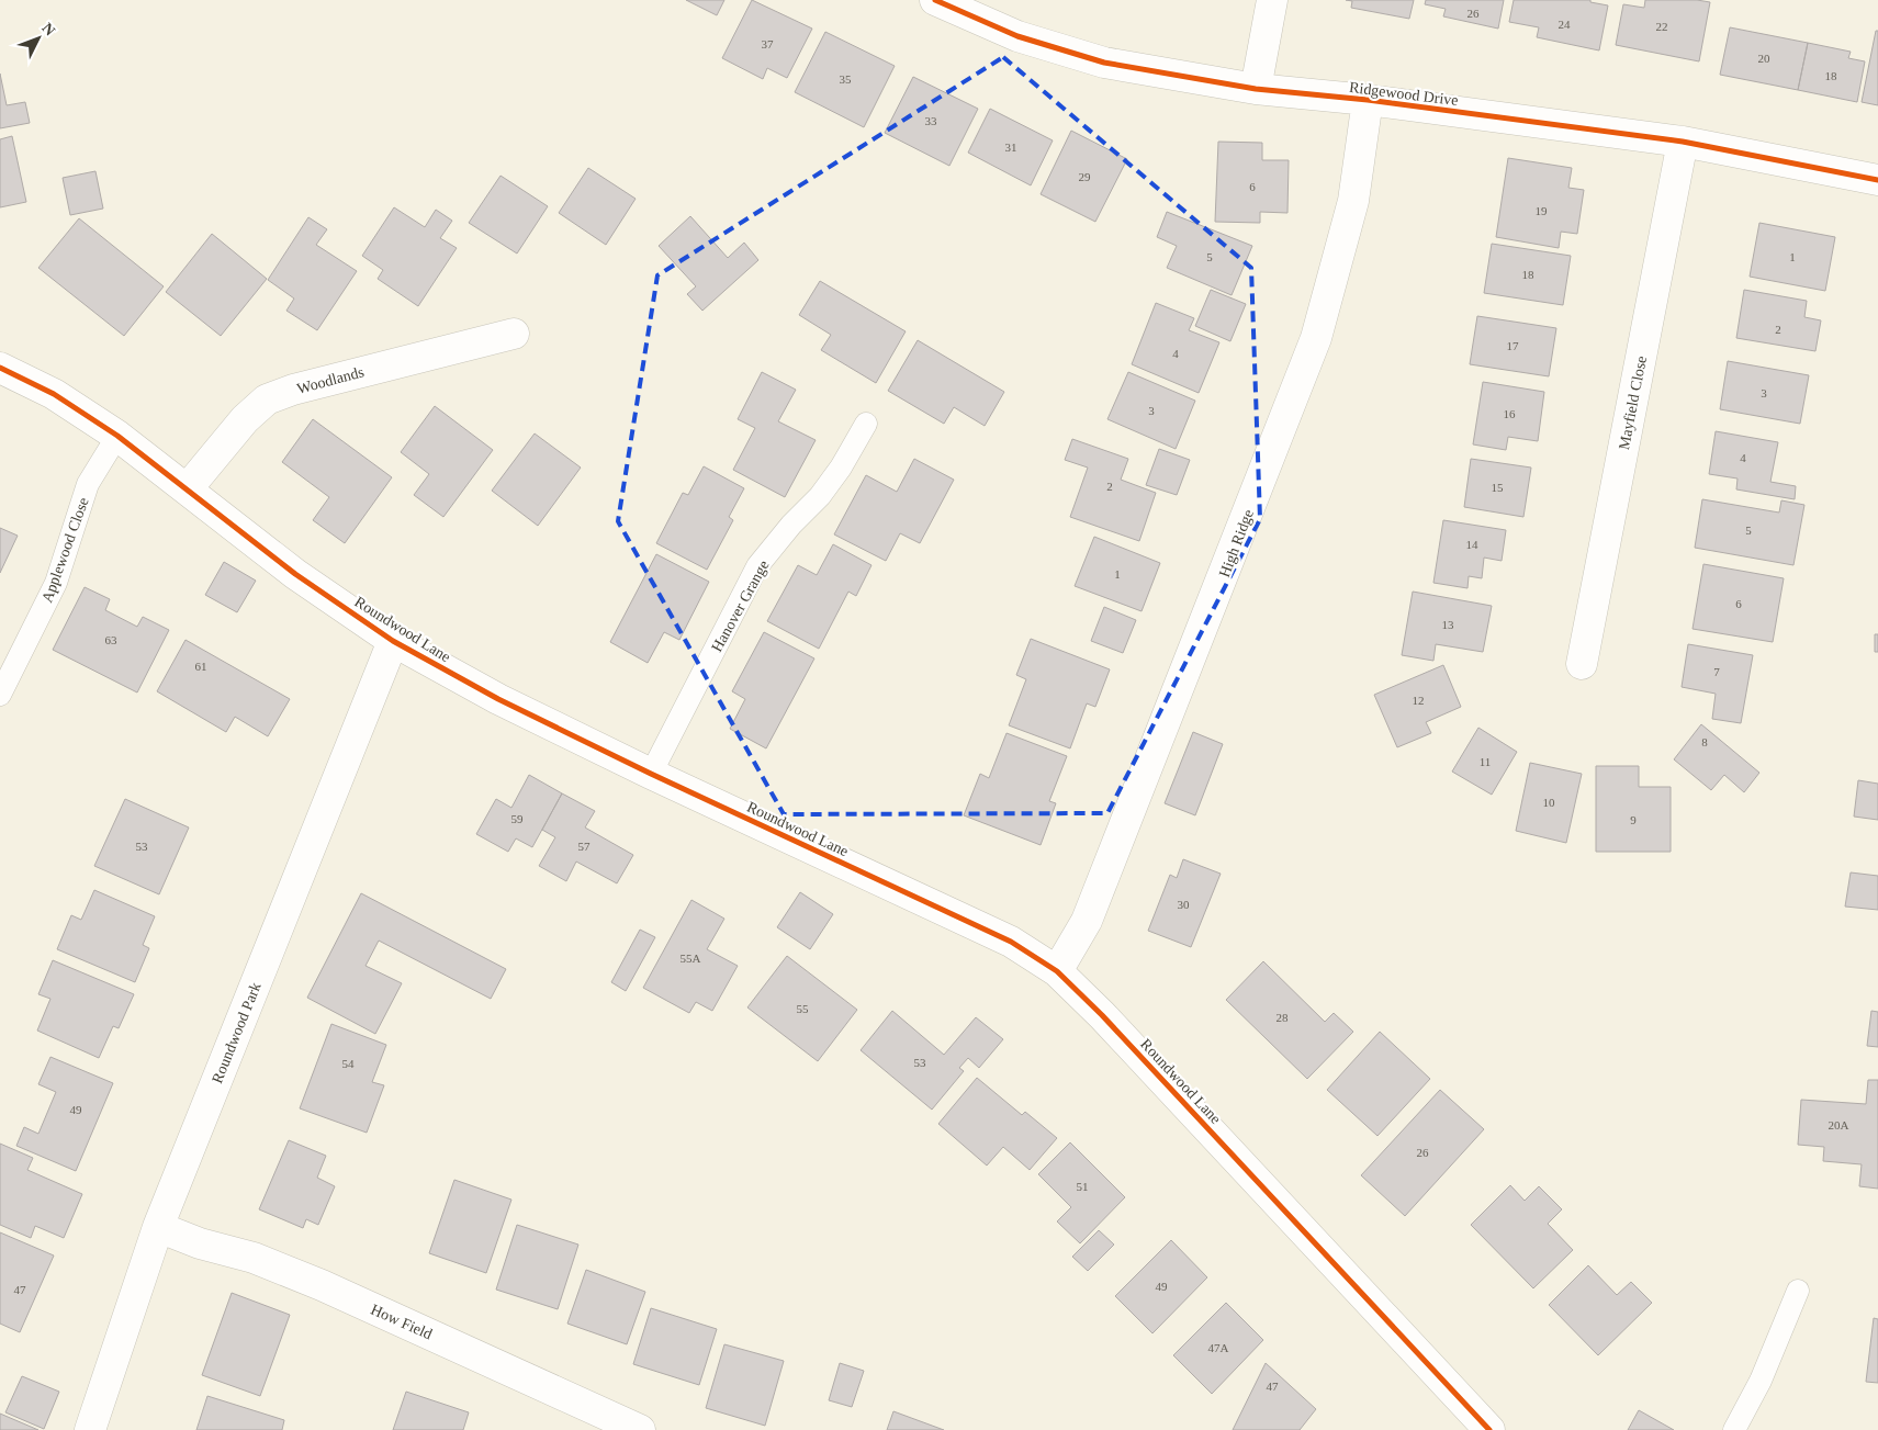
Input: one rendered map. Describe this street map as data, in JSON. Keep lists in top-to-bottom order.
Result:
{
  "streets": {
    "street": [
      "Ridgewood Drive",
      "Woodlands",
      "Mayfield Close",
      "High Ridge",
      "Roundwood Lane",
      "Roundwood Park",
      "How Field"
    ],
    "lane": ["Applewood Close", "Hanover Grange"]
  },
  "crossings": [
    ["Ridgewood Drive", "Mayfield Close"],
    ["Ridgewood Drive", "High Ridge"],
    ["Woodlands", "Roundwood Lane"],
    ["High Ridge", "Roundwood Lane"],
    ["Applewood Close", "Roundwood Lane"],
    ["Hanover Grange", "Roundwood Lane"],
    ["Roundwood Lane", "Roundwood Park"],
    ["Roundwood Park", "How Field"]
  ],
  "house_numbers": [
    "26",
    "24",
    "22",
    "37",
    "20",
    "18",
    "35",
    "33",
    "31",
    "29",
    "6",
    "19",
    "5",
    "1",
    "18",
    "2",
    "17",
    "4",
    "3",
    "3",
    "16",
    "4",
    "2",
    "15",
    "5",
    "14",
    "1",
    "6",
    "13",
    "63",
    "61",
    "7",
    "12",
    "8",
    "11",
    "10",
    "59",
    "9",
    "53",
    "57",
    "30",
    "55A",
    "55",
    "28",
    "53",
    "54",
    "49",
    "20A",
    "26",
    "51",
    "49",
    "47",
    "47A",
    "47"
  ],
  "north": "top right"
}
